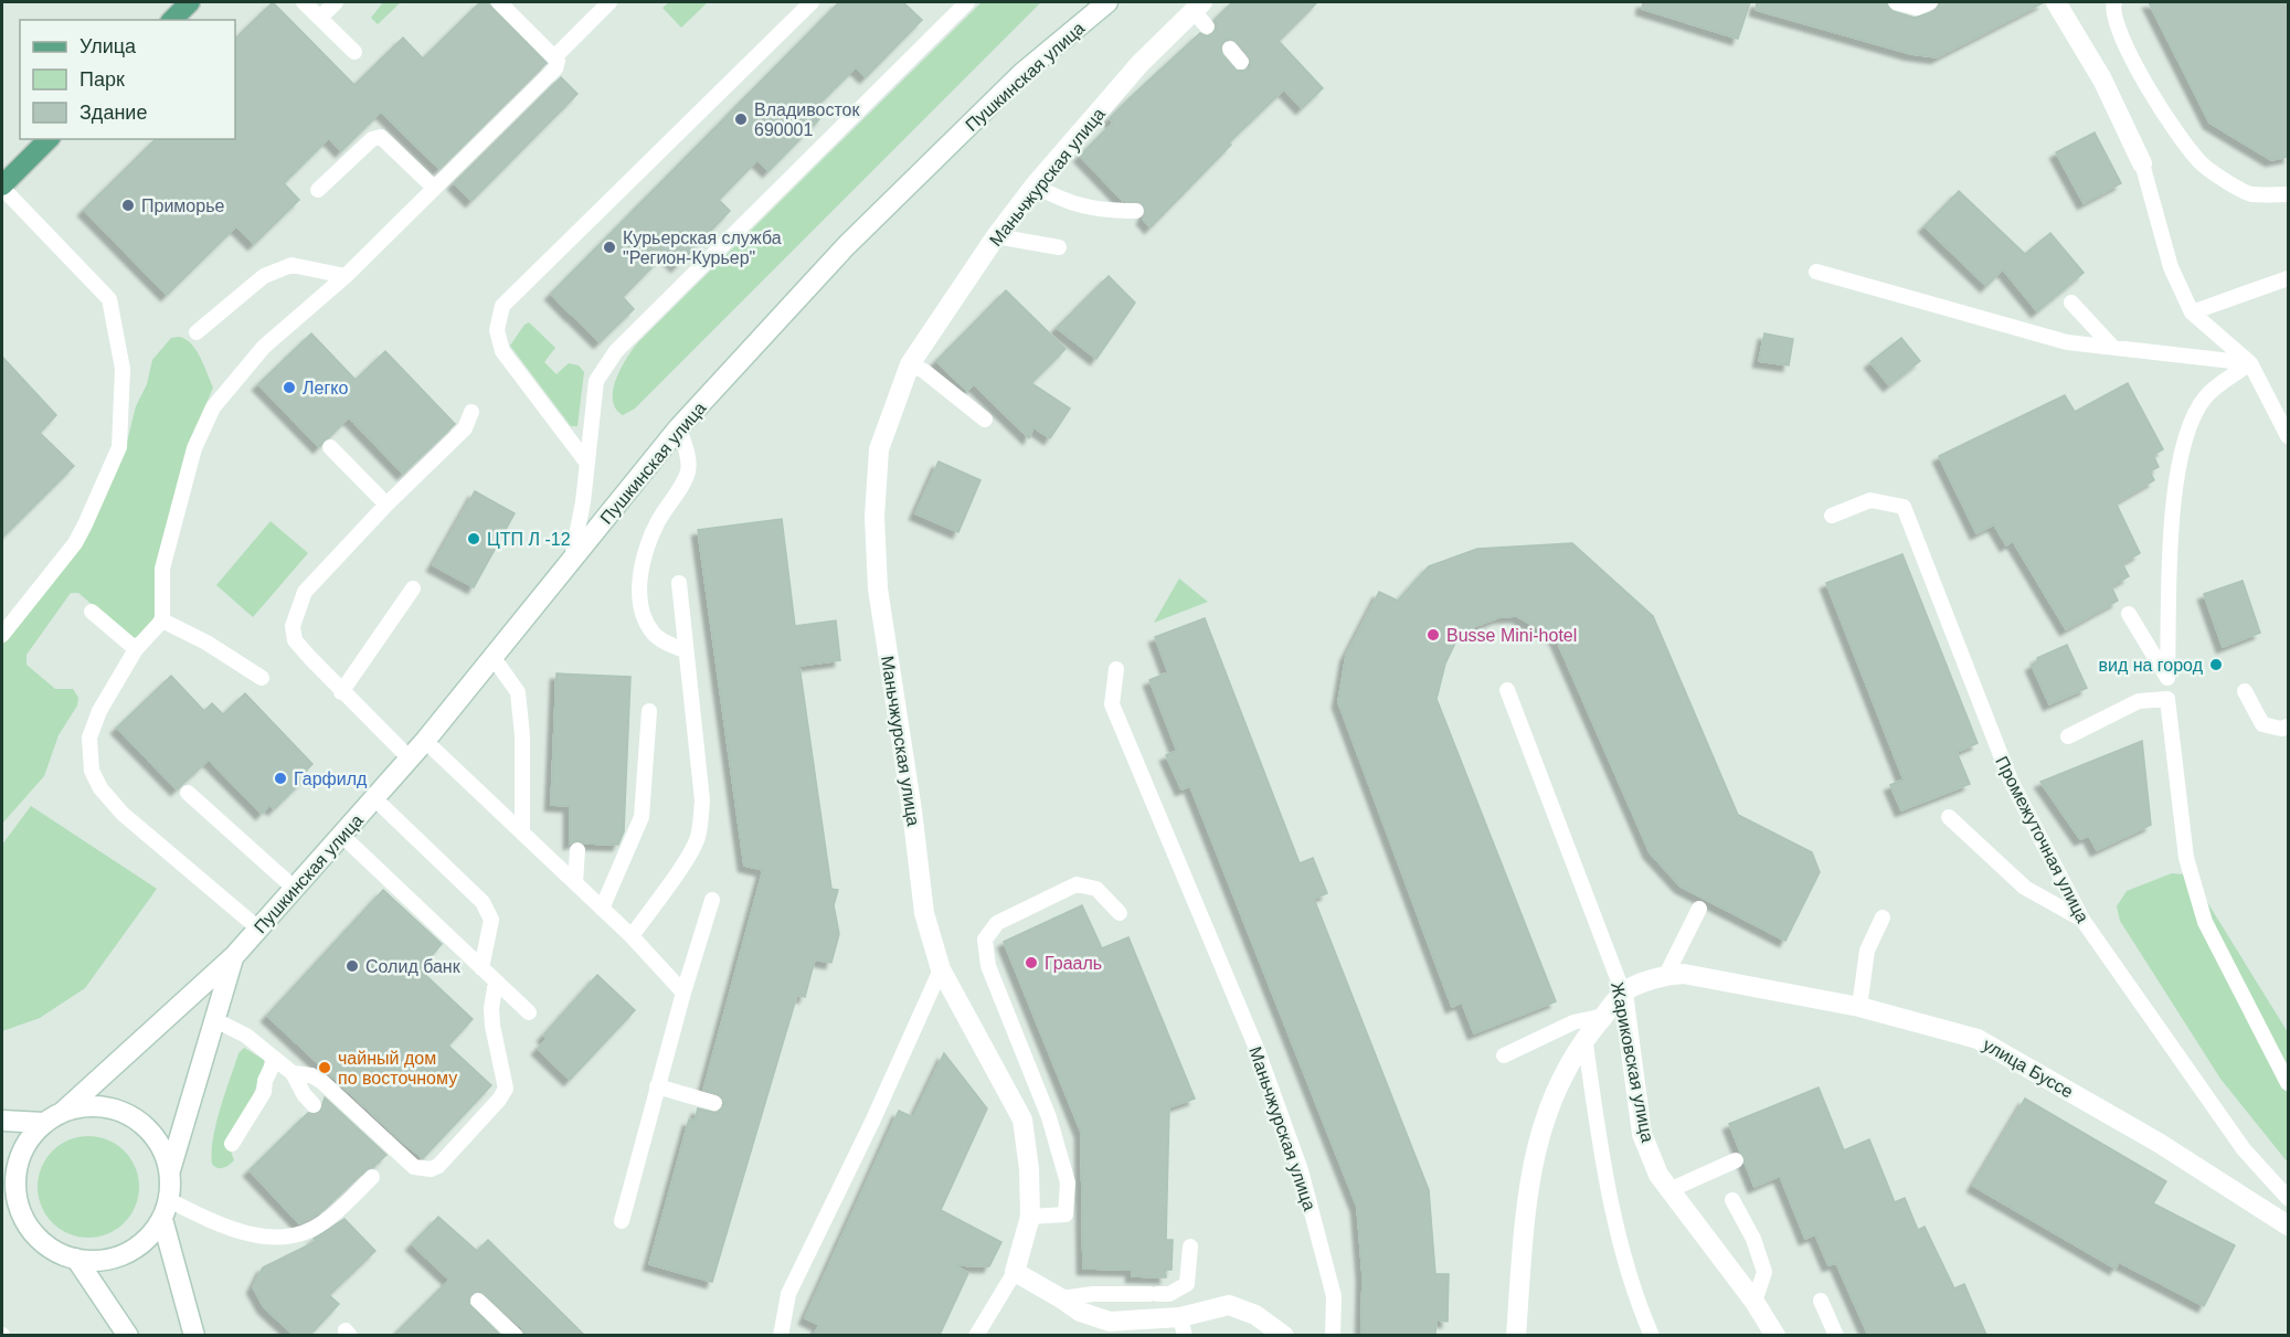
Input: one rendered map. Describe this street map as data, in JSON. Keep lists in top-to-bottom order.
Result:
{
  "streets": {
    "street": [
      "Пушкинская улица",
      "Маньчжурская улица",
      "Жариковская улица",
      "улица Буссе"
    ],
    "lane": ["Промежуточная улица"]
  },
  "crossings": [
    ["Жариковская улица", "улица Буссе"]
  ],
  "places": [
    "Владивосток 690001",
    "Приморье",
    "Курьерская служба \"Регион-Курьер\"",
    "Легко",
    "ЦТП Л -12",
    "Busse Mini-hotel",
    "вид на город",
    "Гарфилд",
    "Грааль",
    "Солид банк",
    "чайный дом по восточному"
  ],
  "legend": ["Улица", "Парк", "Здание"]
}
